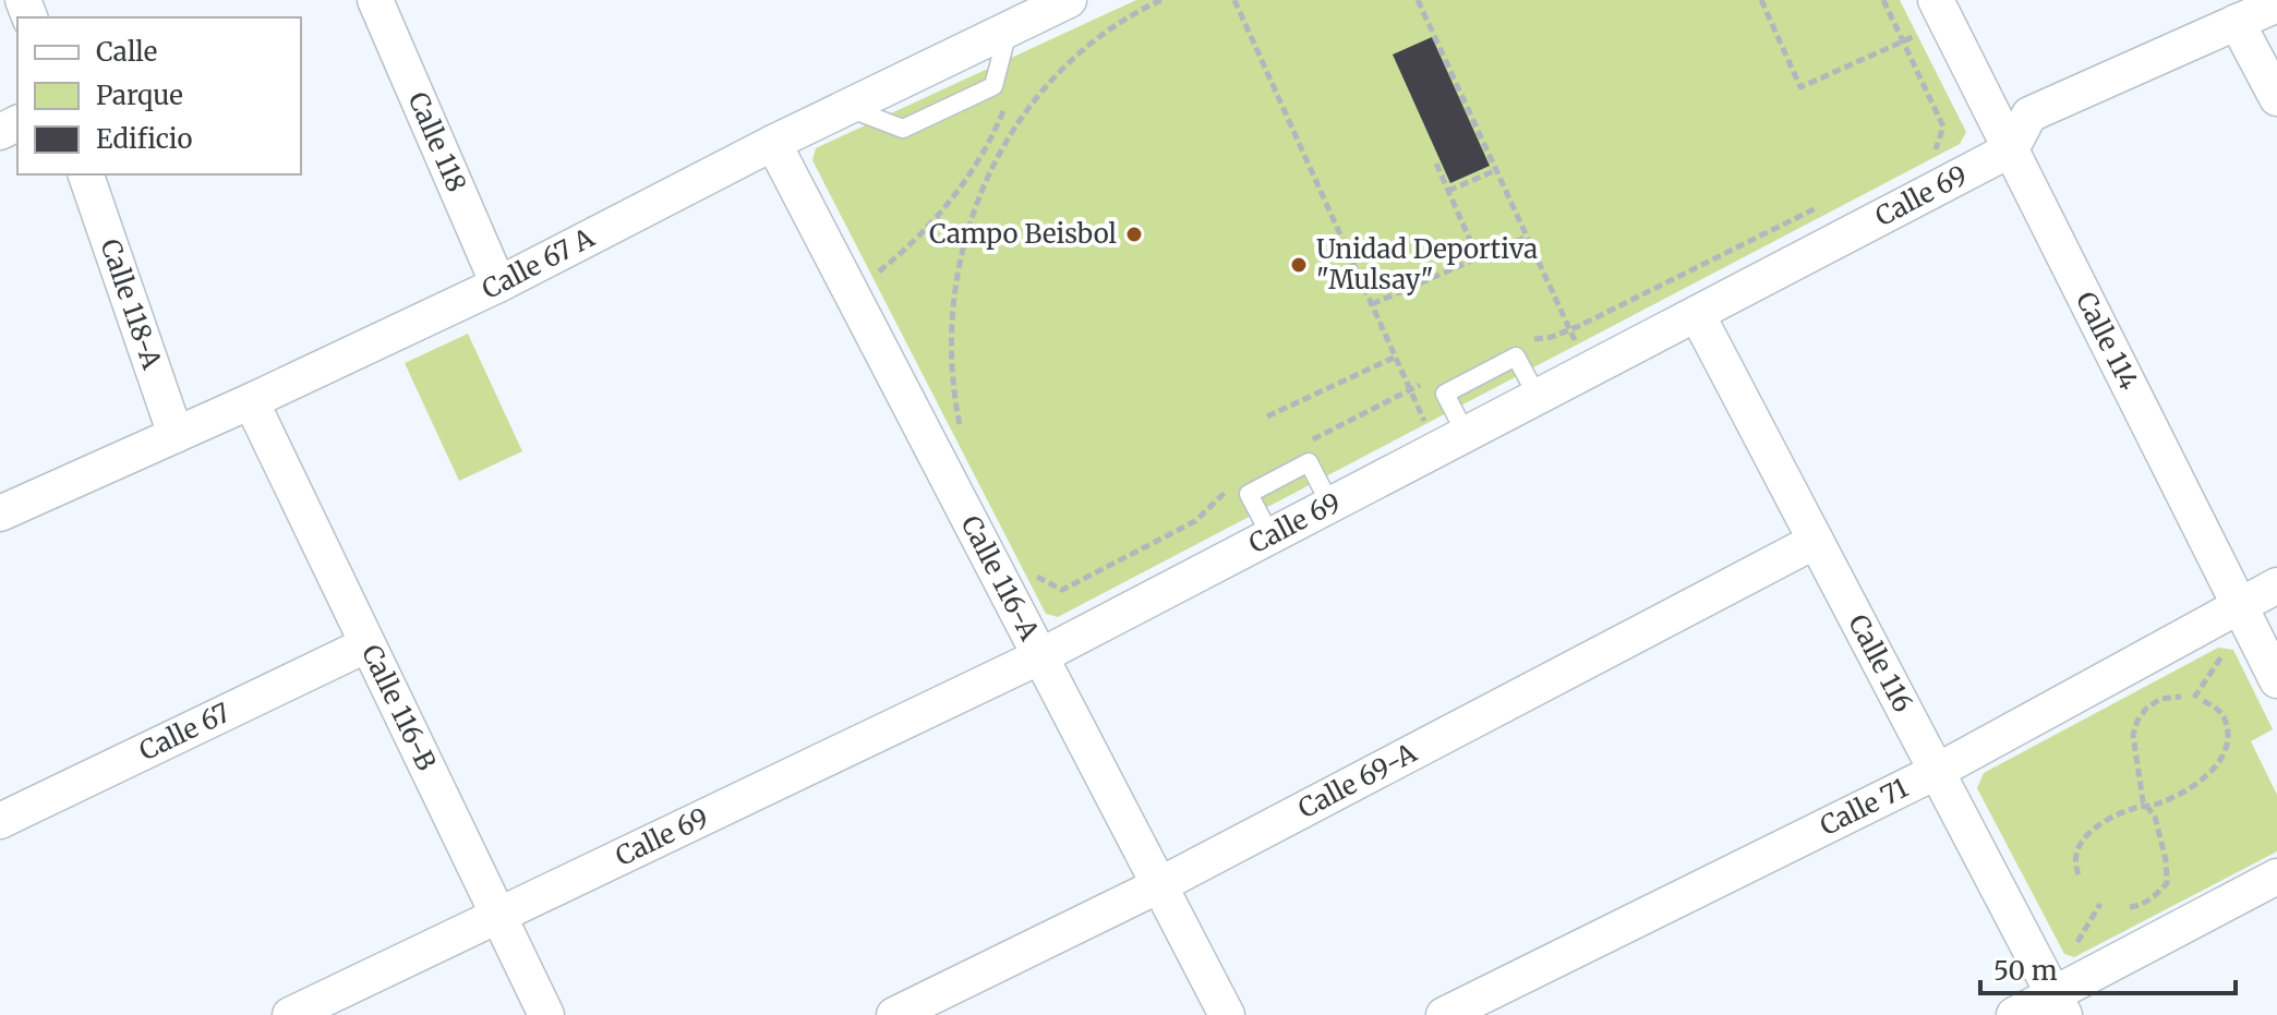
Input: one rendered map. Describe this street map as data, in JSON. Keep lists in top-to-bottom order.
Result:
{
  "streets": {
    "street": [
      "Calle 118",
      "Calle 69",
      "Calle 67 A",
      "Calle 118-A",
      "Calle 114",
      "Calle 116-A",
      "Calle 116",
      "Calle 116-B",
      "Calle 67",
      "Calle 69-A",
      "Calle 71"
    ]
  },
  "crossings": [
    ["Calle 118", "Calle 67 A"],
    ["Calle 69", "Calle 114"],
    ["Calle 69", "Calle 116-A"],
    ["Calle 69", "Calle 116"],
    ["Calle 69", "Calle 116-B"],
    ["Calle 67 A", "Calle 118-A"],
    ["Calle 67 A", "Calle 116-A"],
    ["Calle 67 A", "Calle 116-B"],
    ["Calle 114", "Calle 71"],
    ["Calle 116-A", "Calle 69-A"],
    ["Calle 116", "Calle 69-A"],
    ["Calle 116", "Calle 71"],
    ["Calle 116-B", "Calle 67"]
  ],
  "places": ["Campo Beisbol", "Unidad Deportiva \"Mulsay\""],
  "legend": ["Calle", "Parque", "Edificio"],
  "scale_bar": "50 m"
}
